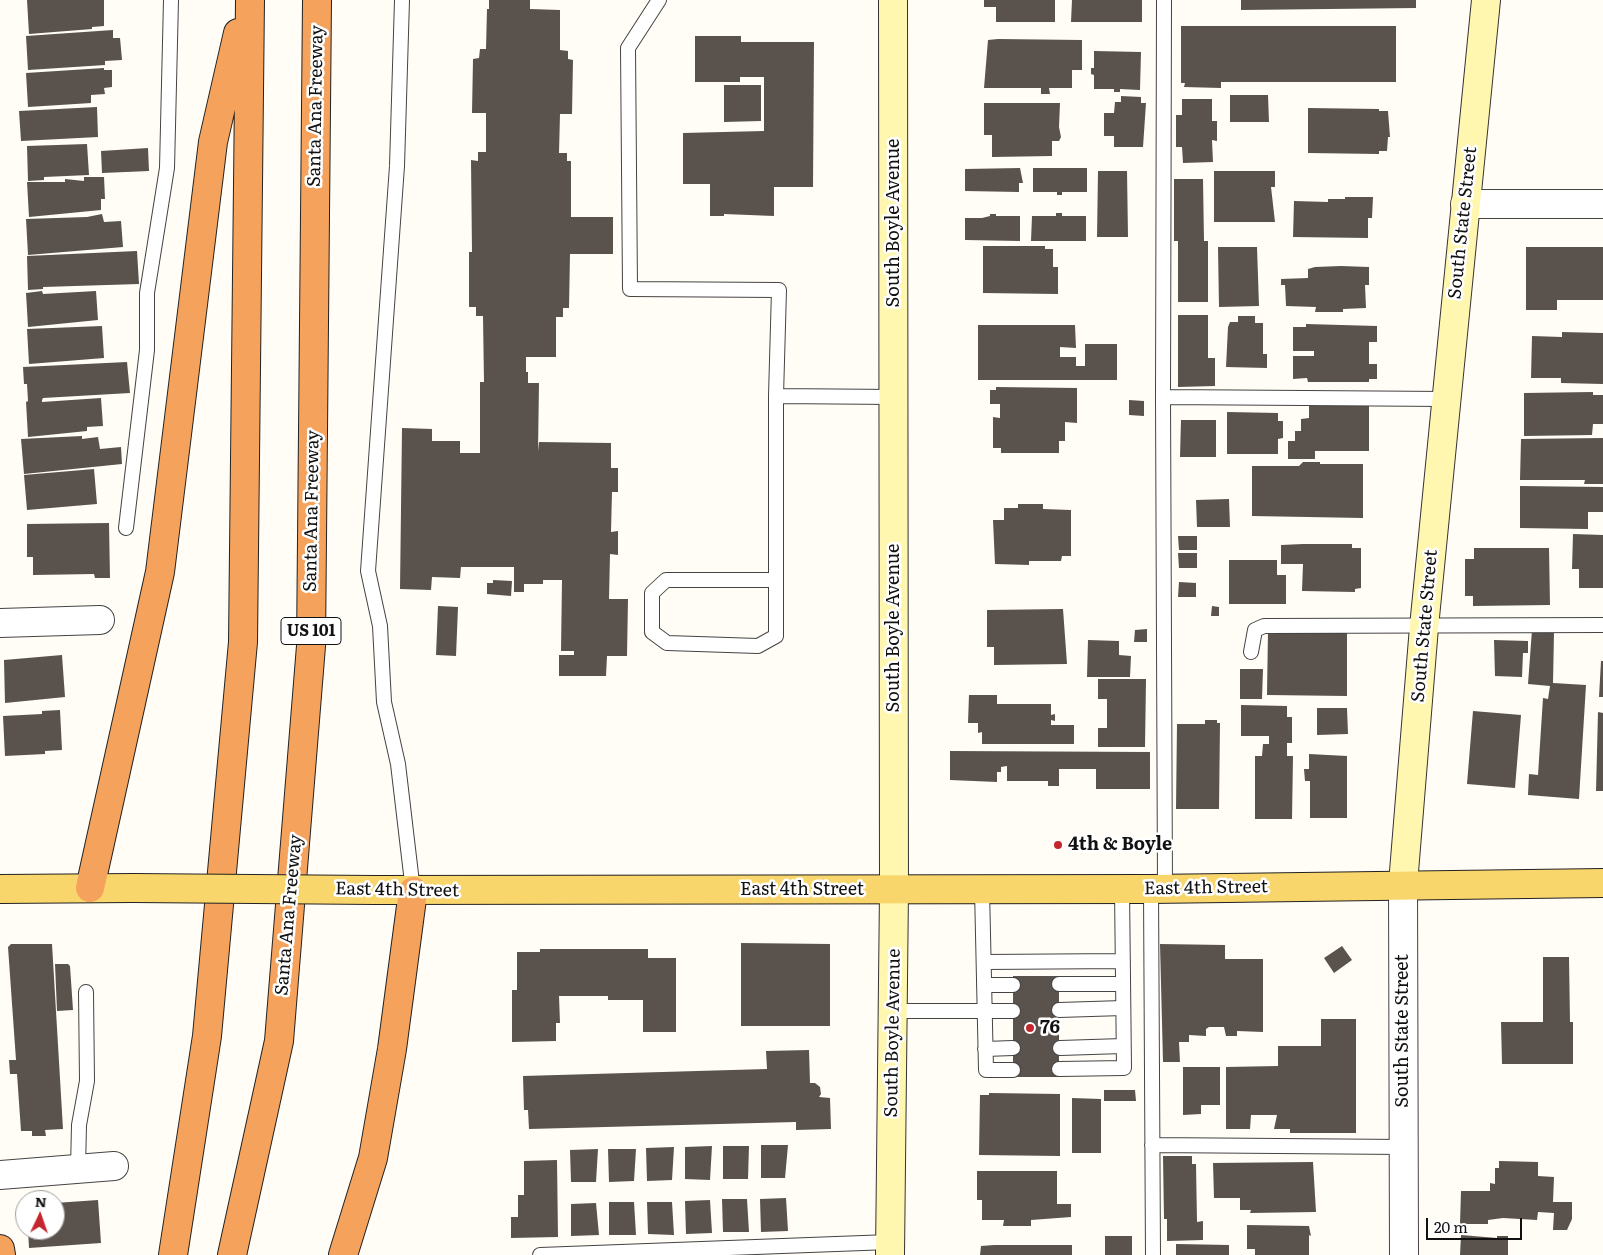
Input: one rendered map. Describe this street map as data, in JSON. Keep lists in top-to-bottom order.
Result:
{
  "streets": {
    "highway": ["Santa Ana Freeway", "US 101"],
    "main road": ["South Boyle Avenue", "South State Street", "East 4th Street"]
  },
  "crossings": [
    ["South Boyle Avenue", "East 4th Street"],
    ["South State Street", "East 4th Street"]
  ],
  "places": ["4th & Boyle", "76"],
  "scale_bar": "20 m",
  "north": "top"
}
